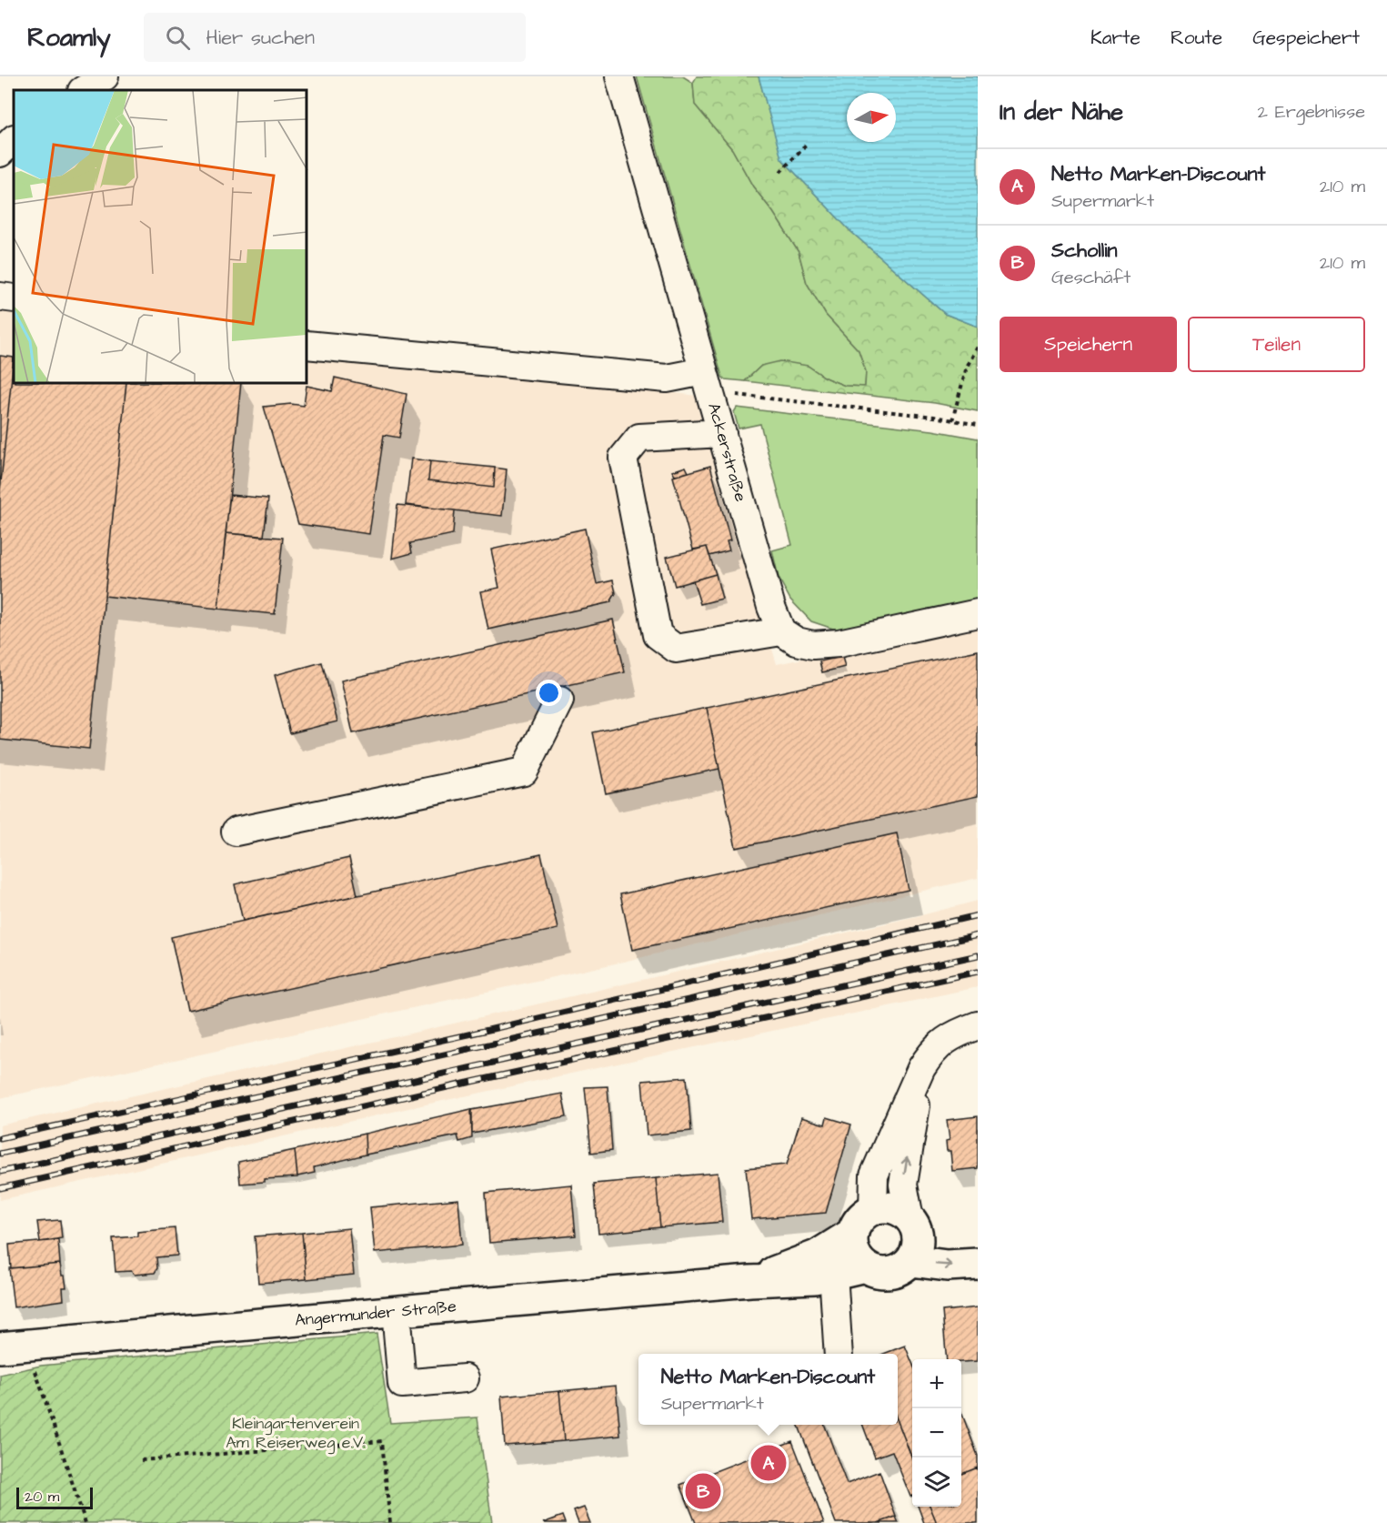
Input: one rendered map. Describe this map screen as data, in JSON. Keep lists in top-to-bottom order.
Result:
{
  "streets": {
    "main road": ["Angermunder Straße"],
    "street": ["Ackerstraße"]
  },
  "parks": ["Kleingartenverein Am Reiserweg e.V."],
  "scale_bar": "20 m",
  "north": "right",
  "page": {
    "header": "Roamly",
    "search": "Hier suchen",
    "nav": ["Karte", "Route", "Gespeichert"],
    "heading": ["In der Nähe", "2 Ergebnisse"],
    "list": [
      {
        "mark": "A",
        "name": "Netto Marken-Discount",
        "note": "Supermarkt",
        "value": "210 m"
      },
      {
        "mark": "B",
        "name": "Schollin",
        "note": "Geschäft",
        "value": "210 m"
      }
    ],
    "buttons": ["Speichern", "Teilen"],
    "popup": ["Netto Marken-Discount", "Supermarkt"],
    "map_buttons": ["+", "−"],
    "pins": ["A", "B"],
    "scale": "20 m"
  }
}
